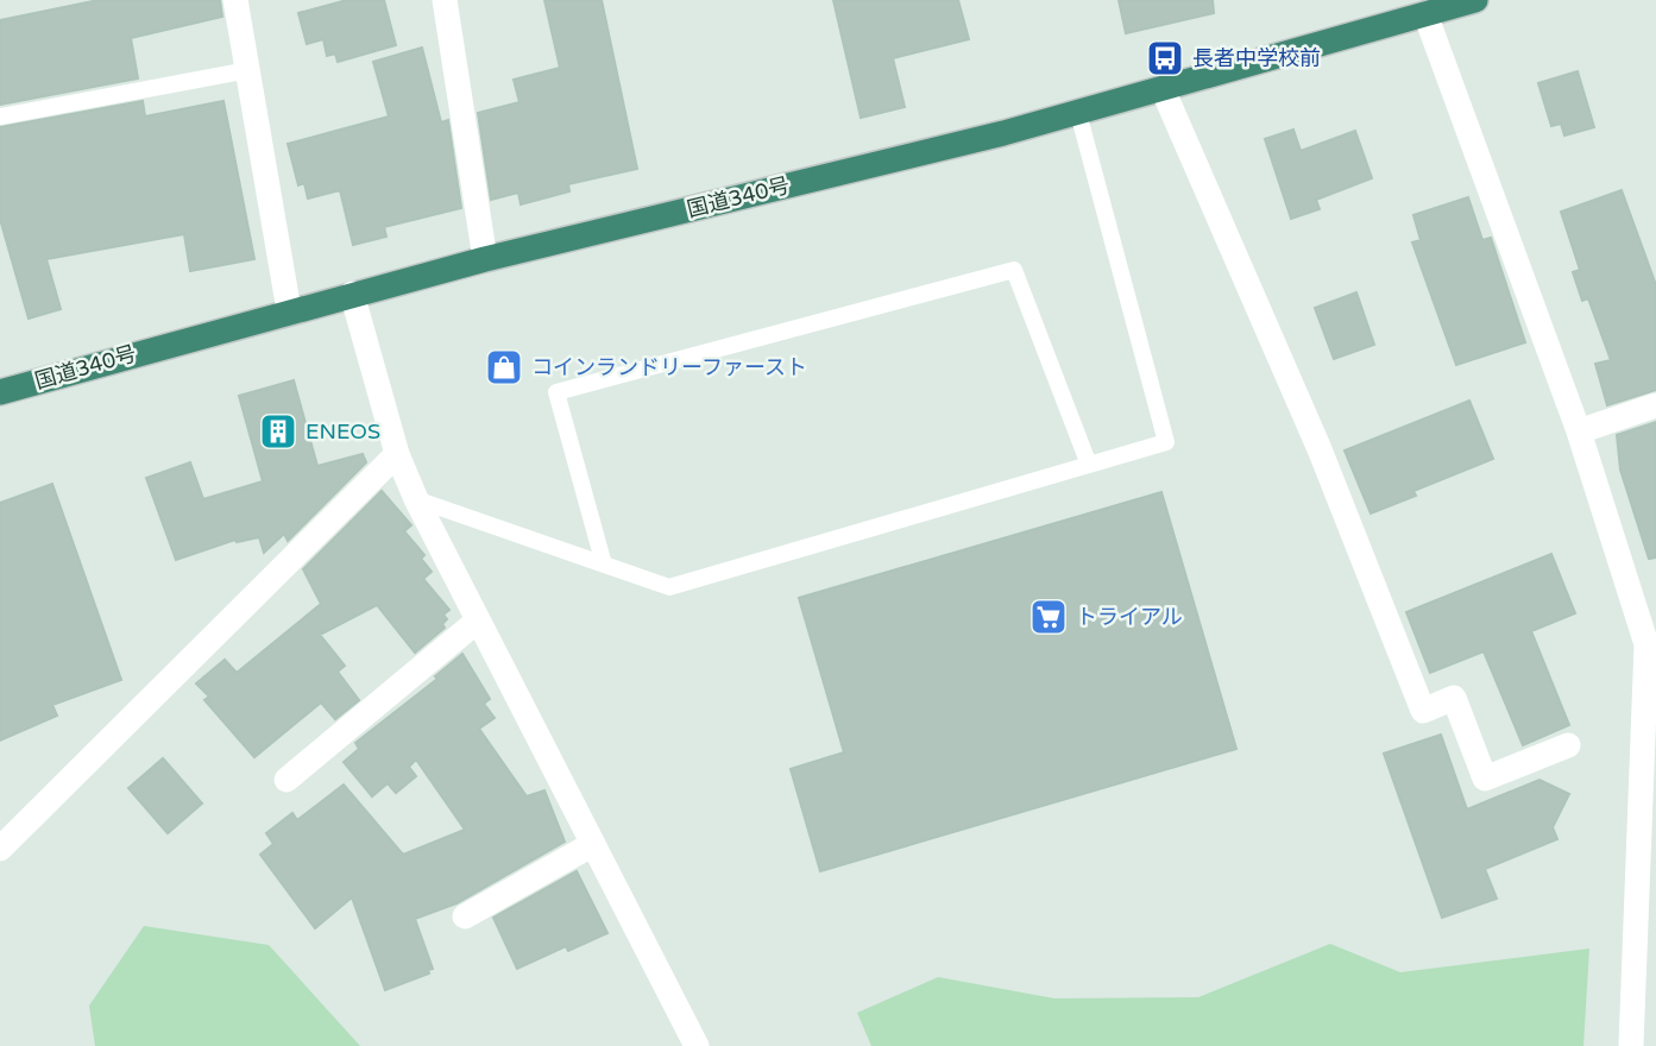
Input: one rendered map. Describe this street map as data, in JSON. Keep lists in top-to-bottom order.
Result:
{
  "streets": {
    "highway": ["国道340号"]
  },
  "places": {
    "bus stop": ["長者中学校前"],
    "shop": ["コインランドリーファースト"],
    "building": ["ENEOS"],
    "supermarket": ["トライアル"]
  }
}
